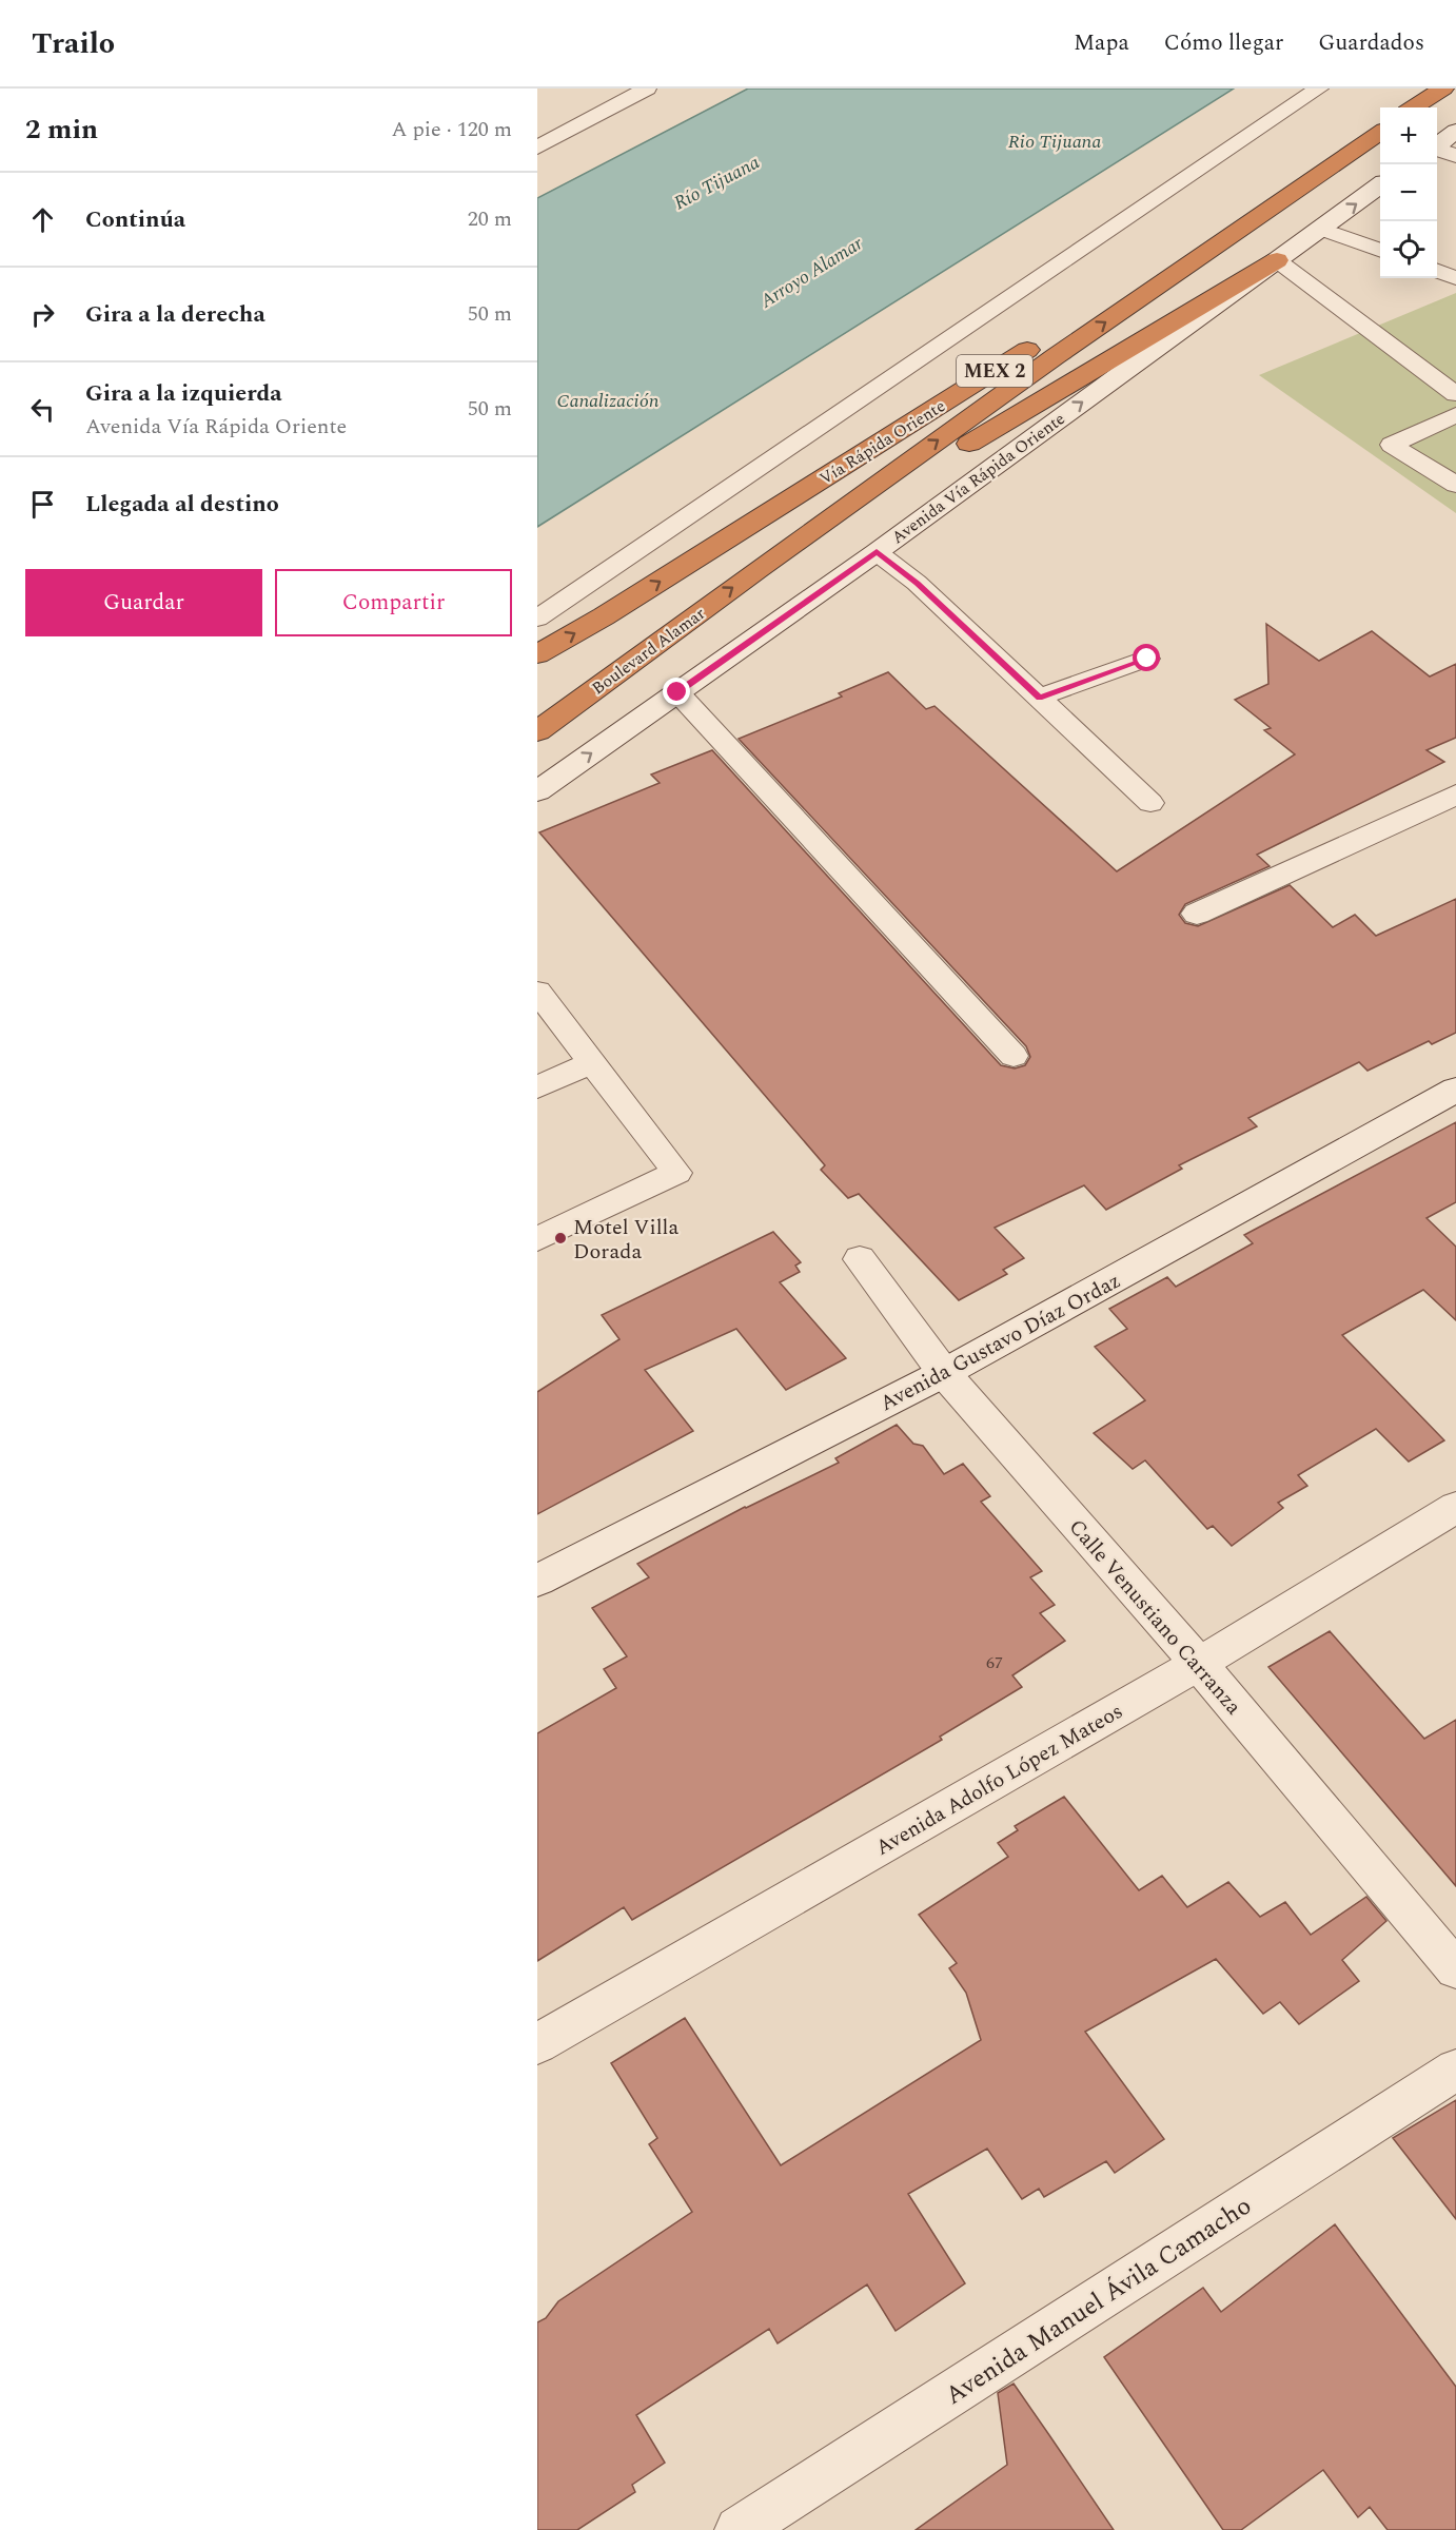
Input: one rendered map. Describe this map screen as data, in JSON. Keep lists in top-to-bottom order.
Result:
{
  "streets": {
    "highway": ["MEX 2", "Vía Rápida Oriente", "Boulevard Alamar"],
    "street": [
      "Avenida Vía Rápida Oriente",
      "Avenida Gustavo Díaz Ordaz",
      "Calle Venustiano Carranza",
      "Avenida Adolfo López Mateos",
      "Avenida Manuel Ávila Camacho"
    ]
  },
  "crossings": [
    ["Avenida Gustavo Díaz Ordaz", "Calle Venustiano Carranza"],
    ["Calle Venustiano Carranza", "Avenida Adolfo López Mateos"]
  ],
  "one_way": ["Avenida Vía Rápida Oriente", "Boulevard Alamar"],
  "water": [
    "Rio Tijuana",
    "Río Tijuana",
    "Arroyo Alamar",
    "Canalización"
  ],
  "places": ["Motel Villa Dorada"],
  "house_numbers": ["67"],
  "page": {
    "header": "Trailo",
    "nav": ["Mapa", "Cómo llegar", "Guardados"],
    "heading": ["2 min", "A pie · 120 m"],
    "map_buttons": ["+", "−"],
    "list": [
      ["Continúa", "20 m"],
      ["Gira a la derecha", "50 m"],
      ["Gira a la izquierda", "Avenida Vía Rápida Oriente", "50 m"],
      "Llegada al destino"
    ],
    "buttons": ["Guardar", "Compartir"]
  }
}
